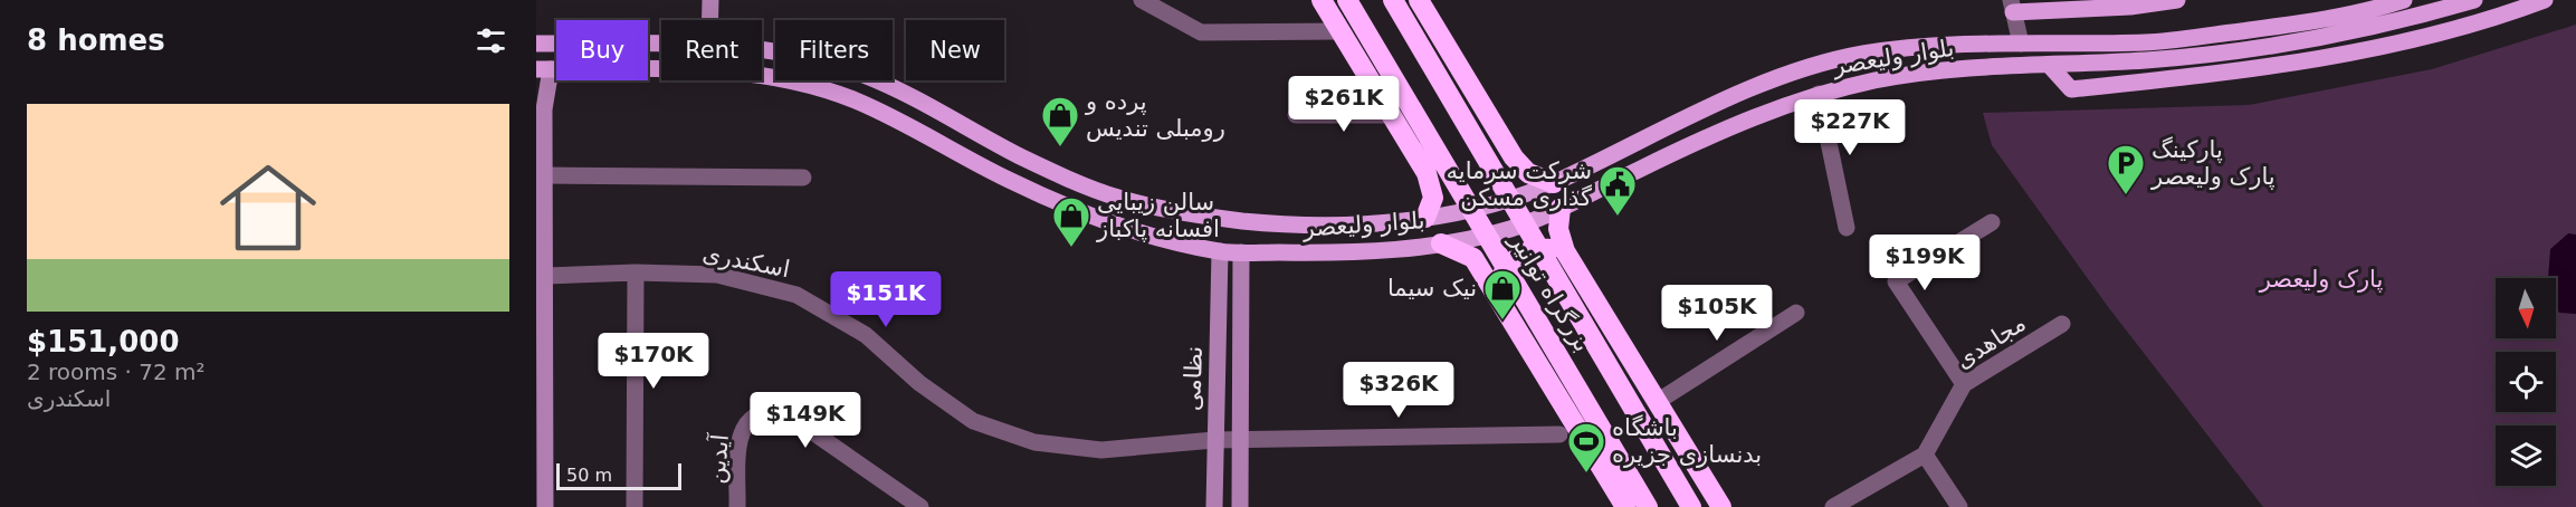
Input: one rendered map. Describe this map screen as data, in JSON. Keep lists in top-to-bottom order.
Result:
{
  "streets": {
    "highway": ["بزرگراه توانیر"],
    "main road": ["بلوار ولیعصر", "نظامی"],
    "street": ["اسکندری", "مجاهدی", "آیدین"]
  },
  "crossings": [
    ["بلوار ولیعصر", "نظامی"],
    ["اسکندری", "نظامی"]
  ],
  "parks": ["پارک ولیعصر"],
  "places": {
    "shop": ["پرده و رومبلی تندیس", "سالن زیبایی افسانه پاکباز", "نیک سیما"],
    "parking": ["پارکینگ پارک ولیعصر"],
    "public building": ["شرکت سرمایه گذاری مسکن"],
    "sports": ["باشگاه بدنسازی جزیره"]
  },
  "scale_bar": "50 m",
  "north": "bottom",
  "page": {
    "heading": "8 homes",
    "chip": [
      "Buy",
      "Rent",
      "Filters",
      "New"
    ],
    "price": [
      "$261K",
      "$227K",
      "$199K",
      "$151K",
      "$105K",
      "$170K",
      "$326K",
      "$149K"
    ],
    "list": [
      {
        "name": "$151,000",
        "note": "2 rooms · 72 m² · اسکندری"
      }
    ],
    "scale": "50 m"
  }
}
